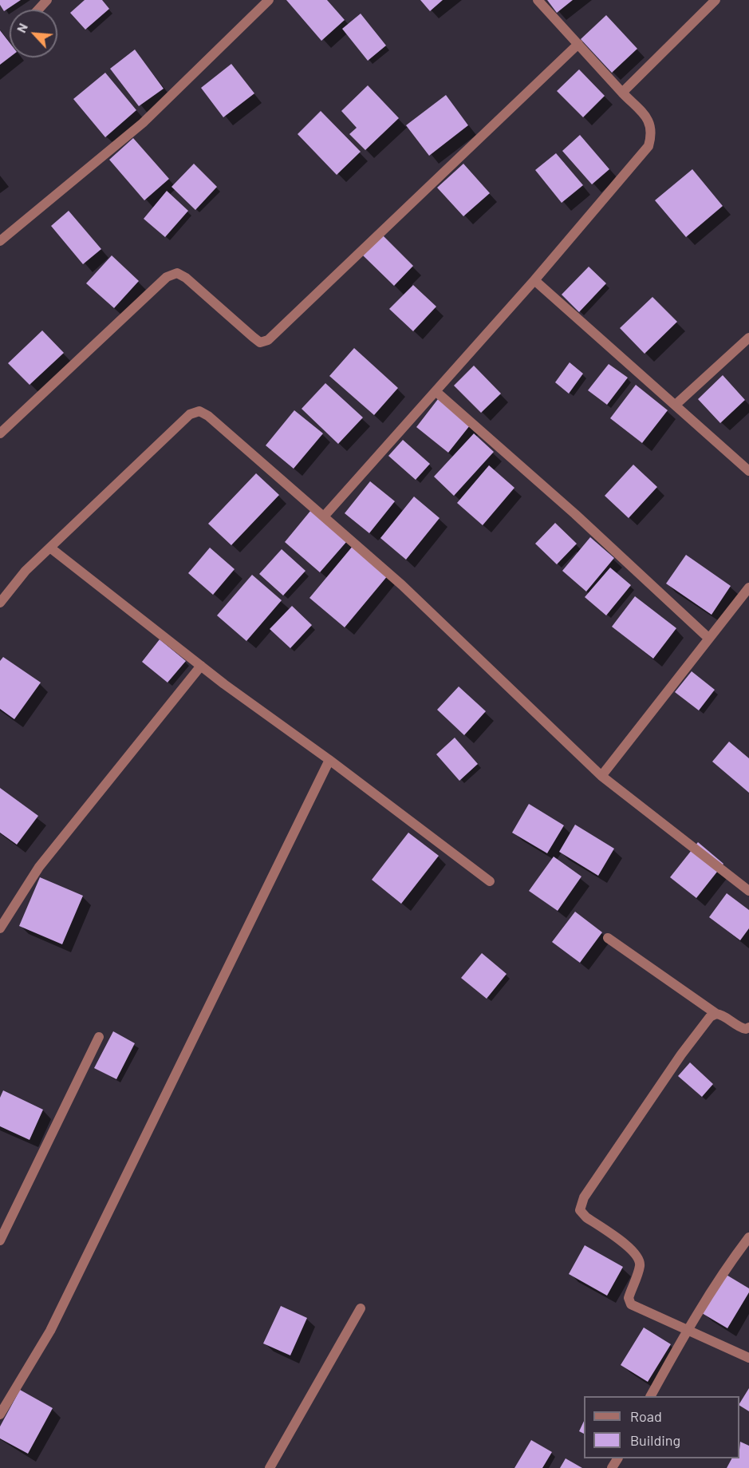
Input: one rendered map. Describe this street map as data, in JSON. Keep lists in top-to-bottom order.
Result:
{
  "legend": ["Road", "Building"],
  "north": "top left"
}
